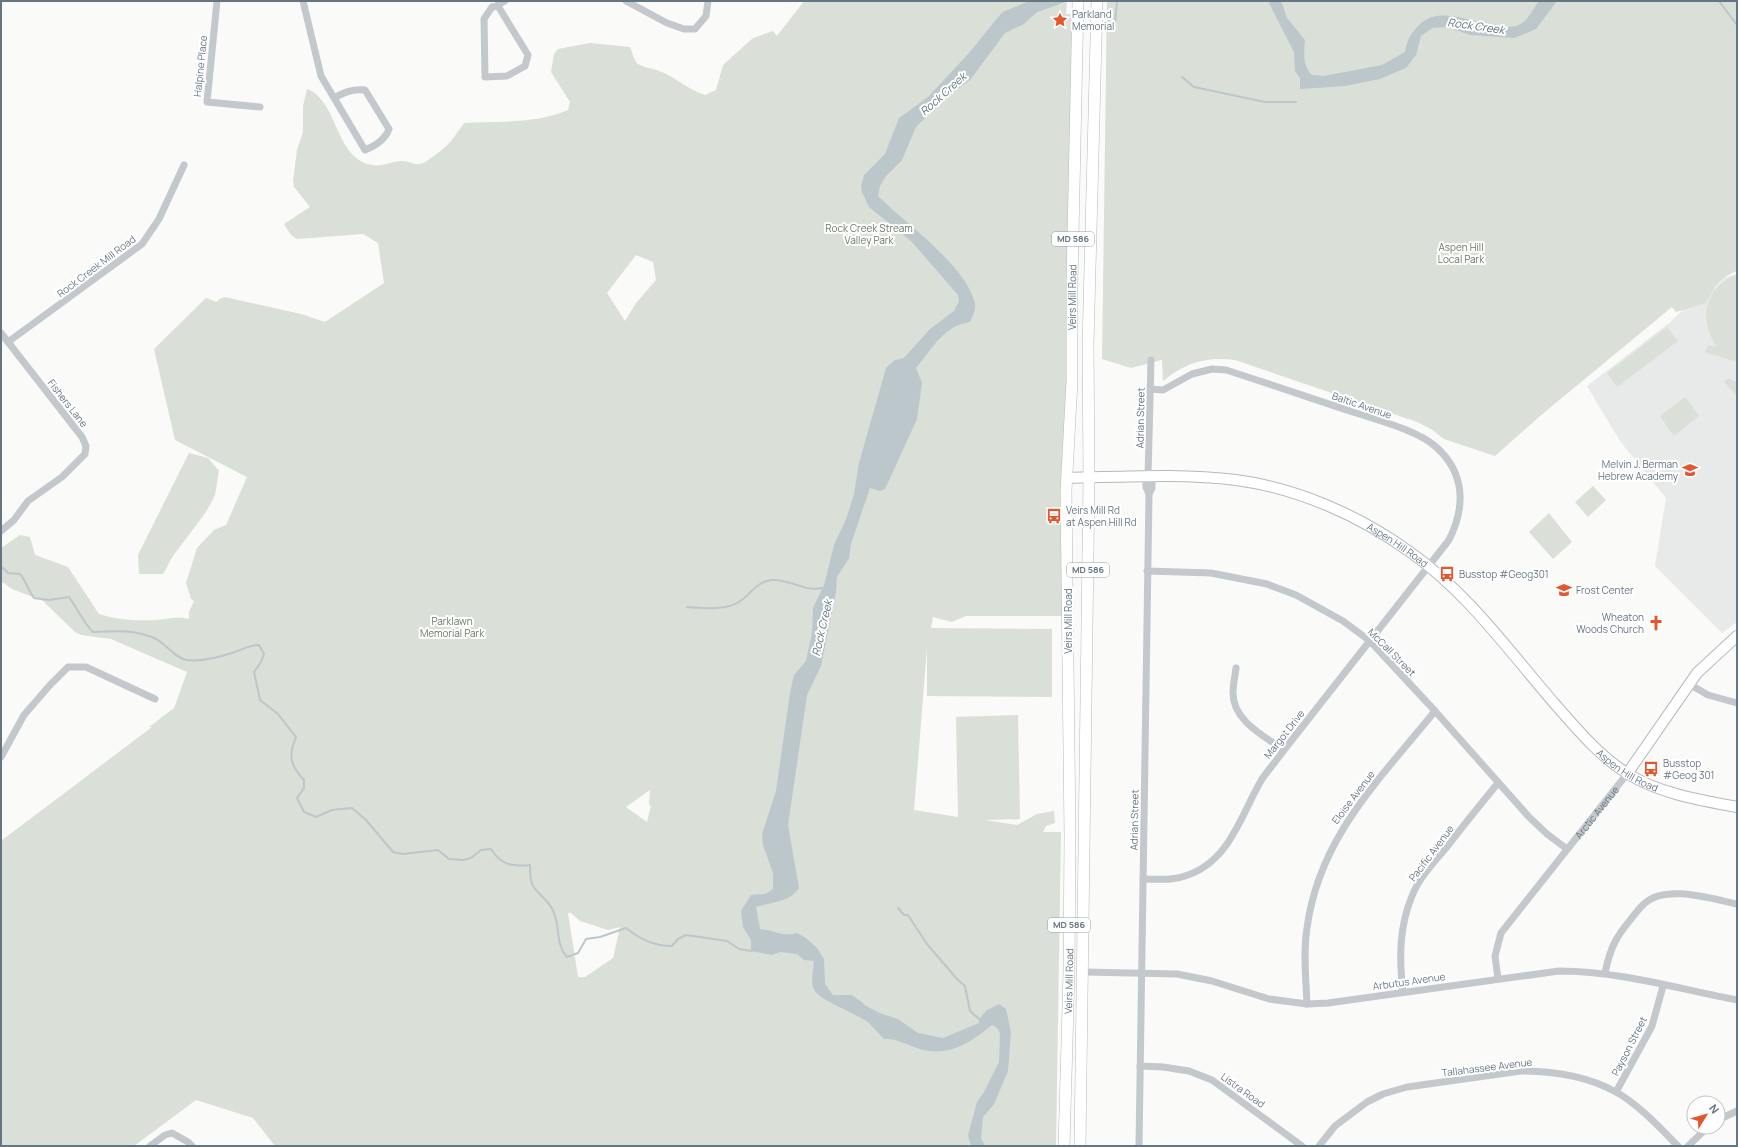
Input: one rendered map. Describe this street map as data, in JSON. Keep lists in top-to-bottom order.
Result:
{
  "streets": {
    "main road": ["MD 586", "Veirs Mill Road"],
    "street": [
      "Halpine Place",
      "Rock Creek Mill Road",
      "Fishers Lane",
      "Baltic Avenue",
      "Adrian Street",
      "Aspen Hill Road",
      "McCall Street",
      "Margot Drive",
      "Eloise Avenue",
      "Arctic Avenue",
      "Pacific Avenue",
      "Arbutus Avenue",
      "Payson Street",
      "Tallahassee Avenue",
      "Listra Road"
    ]
  },
  "crossings": [
    ["Rock Creek Mill Road", "Fishers Lane"],
    ["Veirs Mill Road", "Aspen Hill Road"],
    ["Veirs Mill Road", "Arbutus Avenue"],
    ["Baltic Avenue", "Adrian Street"],
    ["Baltic Avenue", "Aspen Hill Road"],
    ["Baltic Avenue", "Margot Drive"],
    ["Adrian Street", "Aspen Hill Road"],
    ["Adrian Street", "McCall Street"],
    ["Adrian Street", "Margot Drive"],
    ["Adrian Street", "Arbutus Avenue"],
    ["Adrian Street", "Listra Road"],
    ["Aspen Hill Road", "Margot Drive"],
    ["Aspen Hill Road", "Arctic Avenue"],
    ["McCall Street", "Margot Drive"],
    ["McCall Street", "Eloise Avenue"],
    ["McCall Street", "Arctic Avenue"],
    ["McCall Street", "Pacific Avenue"],
    ["Eloise Avenue", "Arbutus Avenue"],
    ["Arctic Avenue", "Arbutus Avenue"],
    ["Pacific Avenue", "Arbutus Avenue"],
    ["Arbutus Avenue", "Payson Street"],
    ["Payson Street", "Tallahassee Avenue"]
  ],
  "water": ["Rock Creek"],
  "parks": ["Rock Creek Stream Valley Park", "Aspen Hill Local Park", "Parklawn Memorial Park"],
  "places": {
    "place": ["Parkland Memorial"],
    "school or university": ["Melvin J. Berman Hebrew Academy", "Frost Center"],
    "bus stop": ["Veirs Mill Rd at Aspen Hill Rd", "Busstop #Geog301", "Busstop #Geog 301"],
    "church": ["Wheaton Woods Church"]
  },
  "north": "top right"
}
